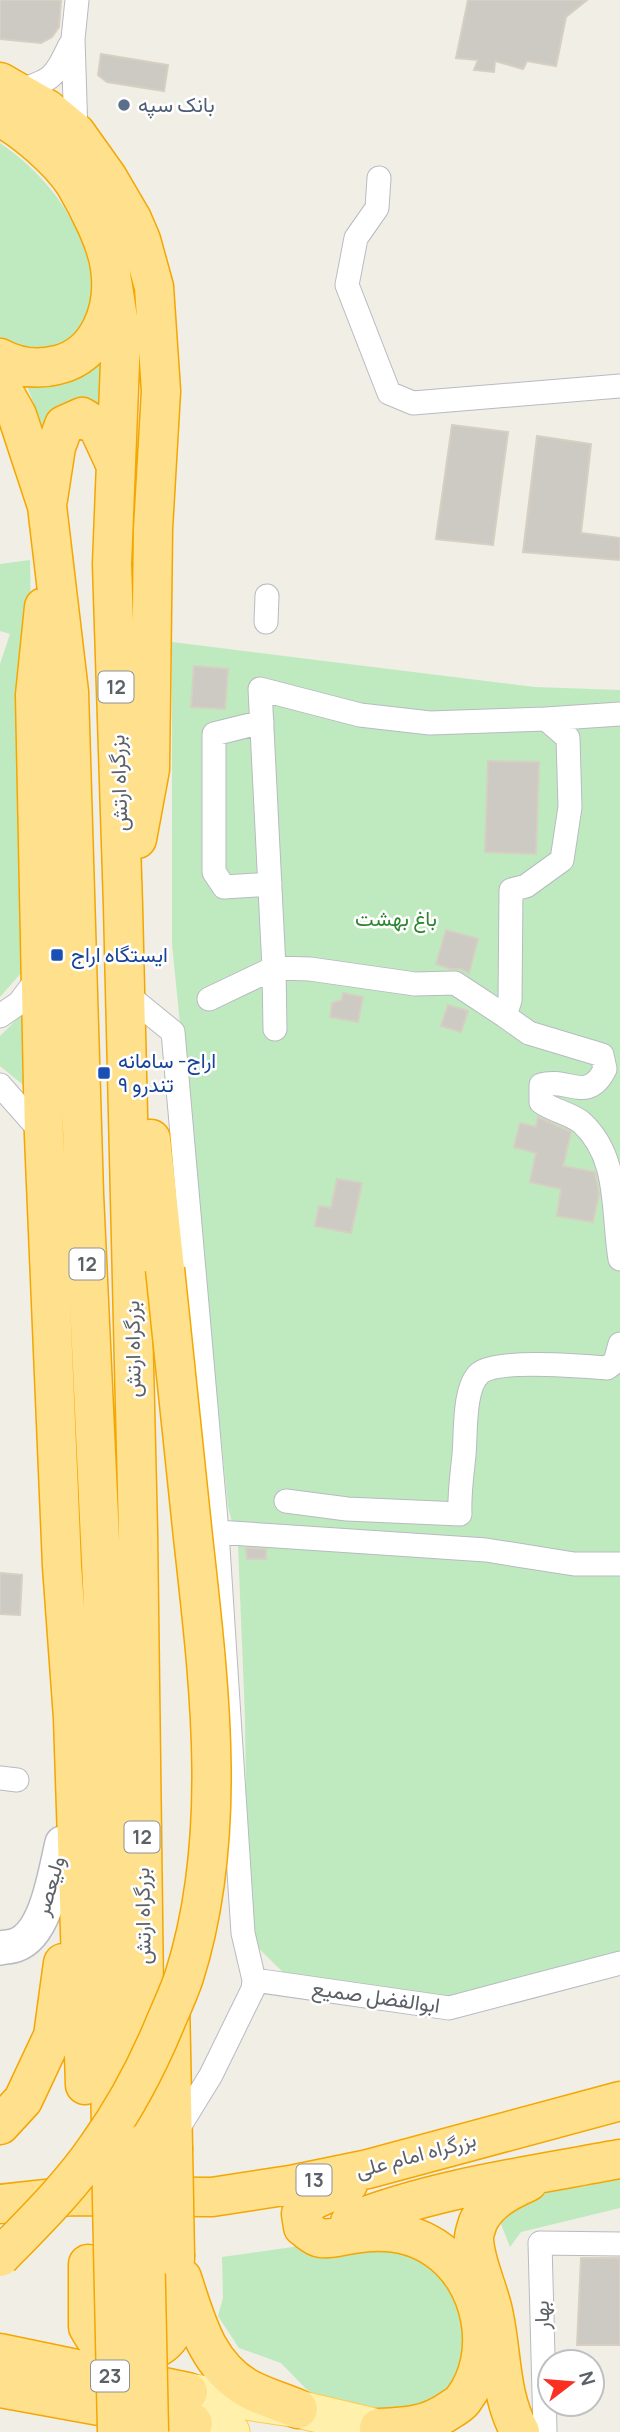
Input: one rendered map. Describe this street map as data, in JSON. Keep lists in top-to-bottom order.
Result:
{
  "streets": {
    "highway": [
      "12",
      "بزرگراه ارتش",
      "بزرگراه امام علی",
      "13",
      "23"
    ],
    "main road": ["ولیعصر"],
    "street": ["ابوالفضل صمیع", "بهار"]
  },
  "parks": ["باغ بهشت"],
  "places": {
    "other": ["بانک سپه"],
    "transit": ["ایستگاه اراج", "اراج- سامانه ۹ تندرو"]
  },
  "north": "right"
}
